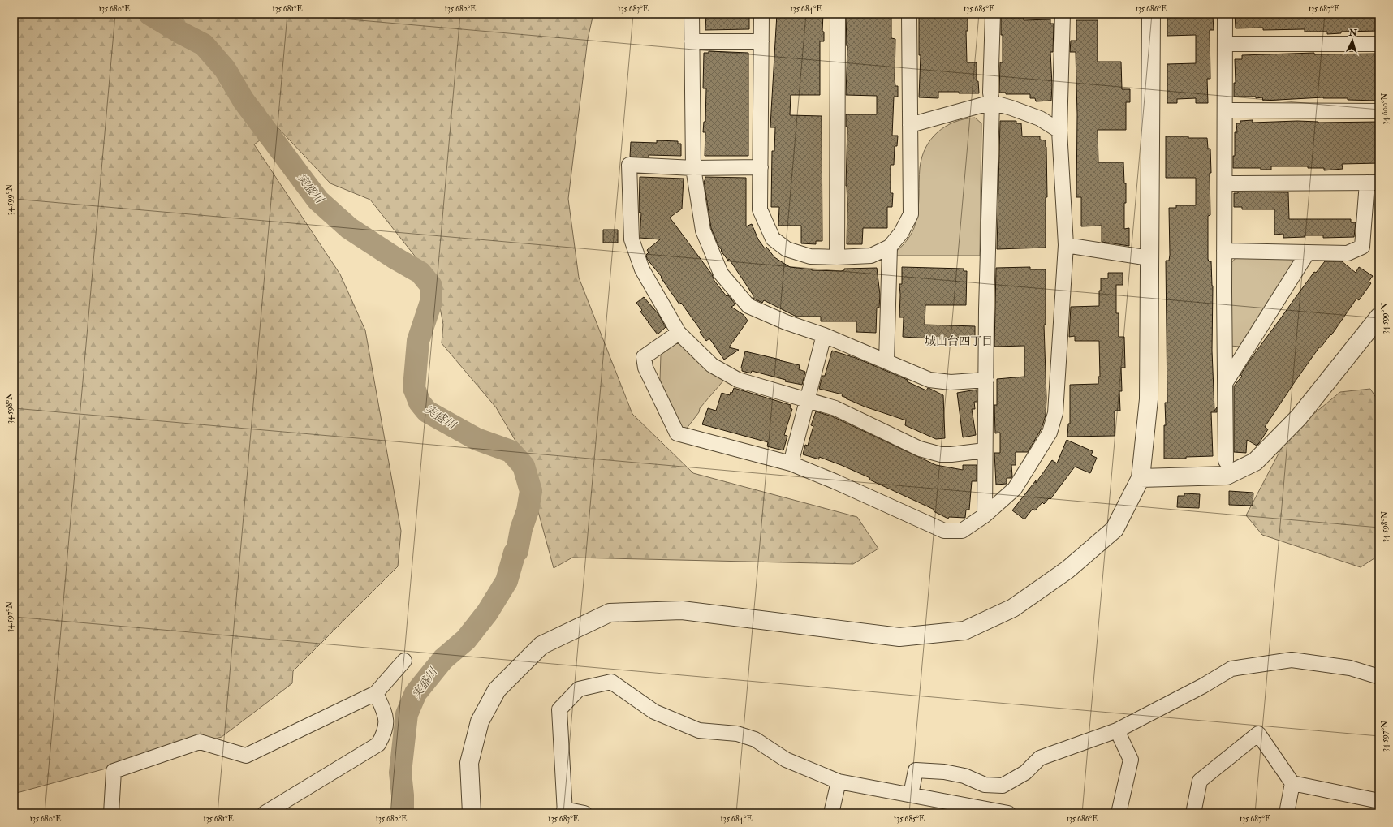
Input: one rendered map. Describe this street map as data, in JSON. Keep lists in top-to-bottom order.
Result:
{
  "districts": ["城山台四丁目"],
  "water": ["実盛川"],
  "north": "top",
  "coordinates": [
    "135.680°E",
    "135.681°E",
    "135.682°E",
    "135.683°E",
    "135.684°E",
    "135.685°E",
    "135.686°E",
    "135.687°E",
    "34.600°N",
    "34.599°N",
    "34.598°N",
    "34.597°N"
  ]
}
